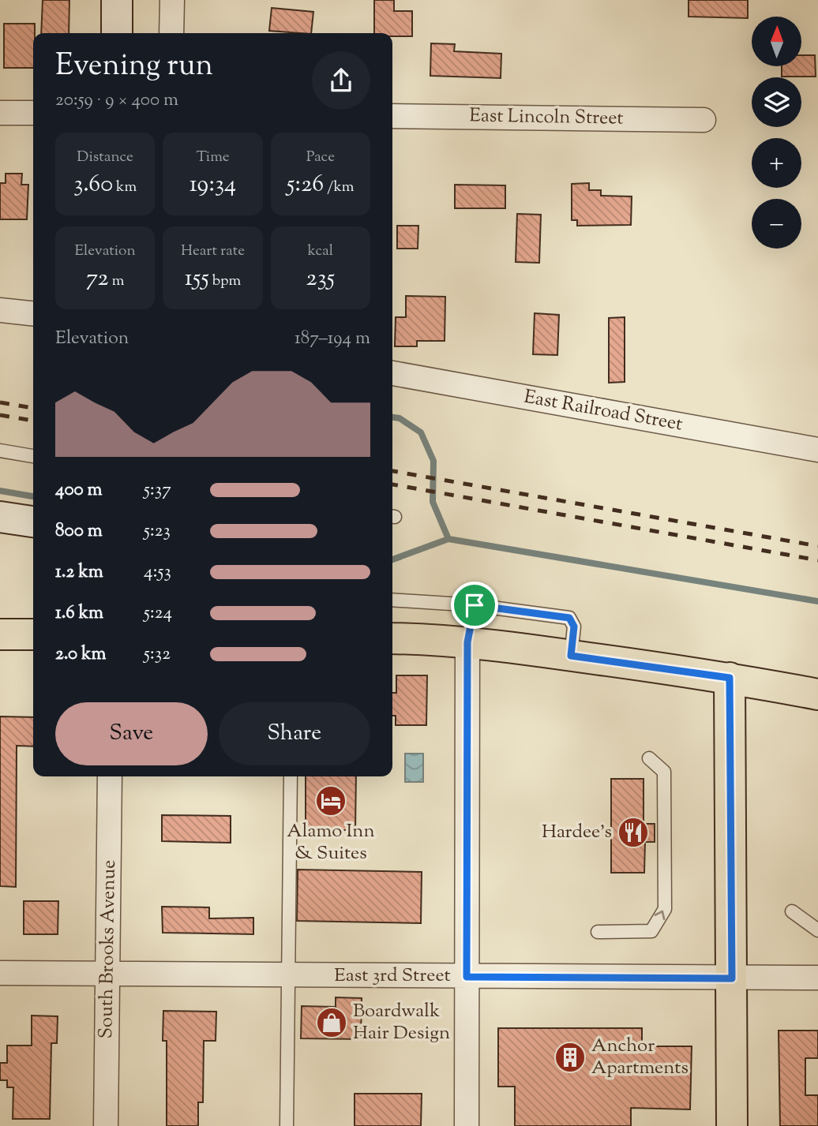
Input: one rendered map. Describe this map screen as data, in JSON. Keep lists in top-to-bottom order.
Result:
{
  "streets": {
    "street": [
      "East Lincoln Street",
      "East Railroad Street",
      "South Brooks Avenue",
      "East 3rd Street"
    ]
  },
  "crossings": [
    ["South Brooks Avenue", "East 3rd Street"]
  ],
  "places": {
    "hotel": ["Alamo Inn & Suites"],
    "restaurant": ["Hardee's"],
    "shop": ["Boardwalk Hair Design"],
    "building": ["Anchor Apartments"]
  },
  "north": "top",
  "page": {
    "map_buttons": ["+", "−"],
    "heading": ["Evening run", "20:59 · 9 × 400 m"],
    "stats": [
      ["Distance", "3.60 km"],
      ["Time", "19:34"],
      ["Pace", "5:26 /km"],
      ["Elevation", "72 m"],
      ["Heart rate", "155 bpm"],
      ["kcal", "235"]
    ],
    "chart": ["Elevation", "187–194 m"],
    "list": [
      {
        "name": "400 m",
        "note": "5:37"
      },
      {
        "name": "800 m",
        "note": "5:23"
      },
      {
        "name": "1.2 km",
        "note": "4:53"
      },
      {
        "name": "1.6 km",
        "note": "5:24"
      },
      {
        "name": "2.0 km",
        "note": "5:32"
      }
    ],
    "buttons": ["Save", "Share"]
  }
}
